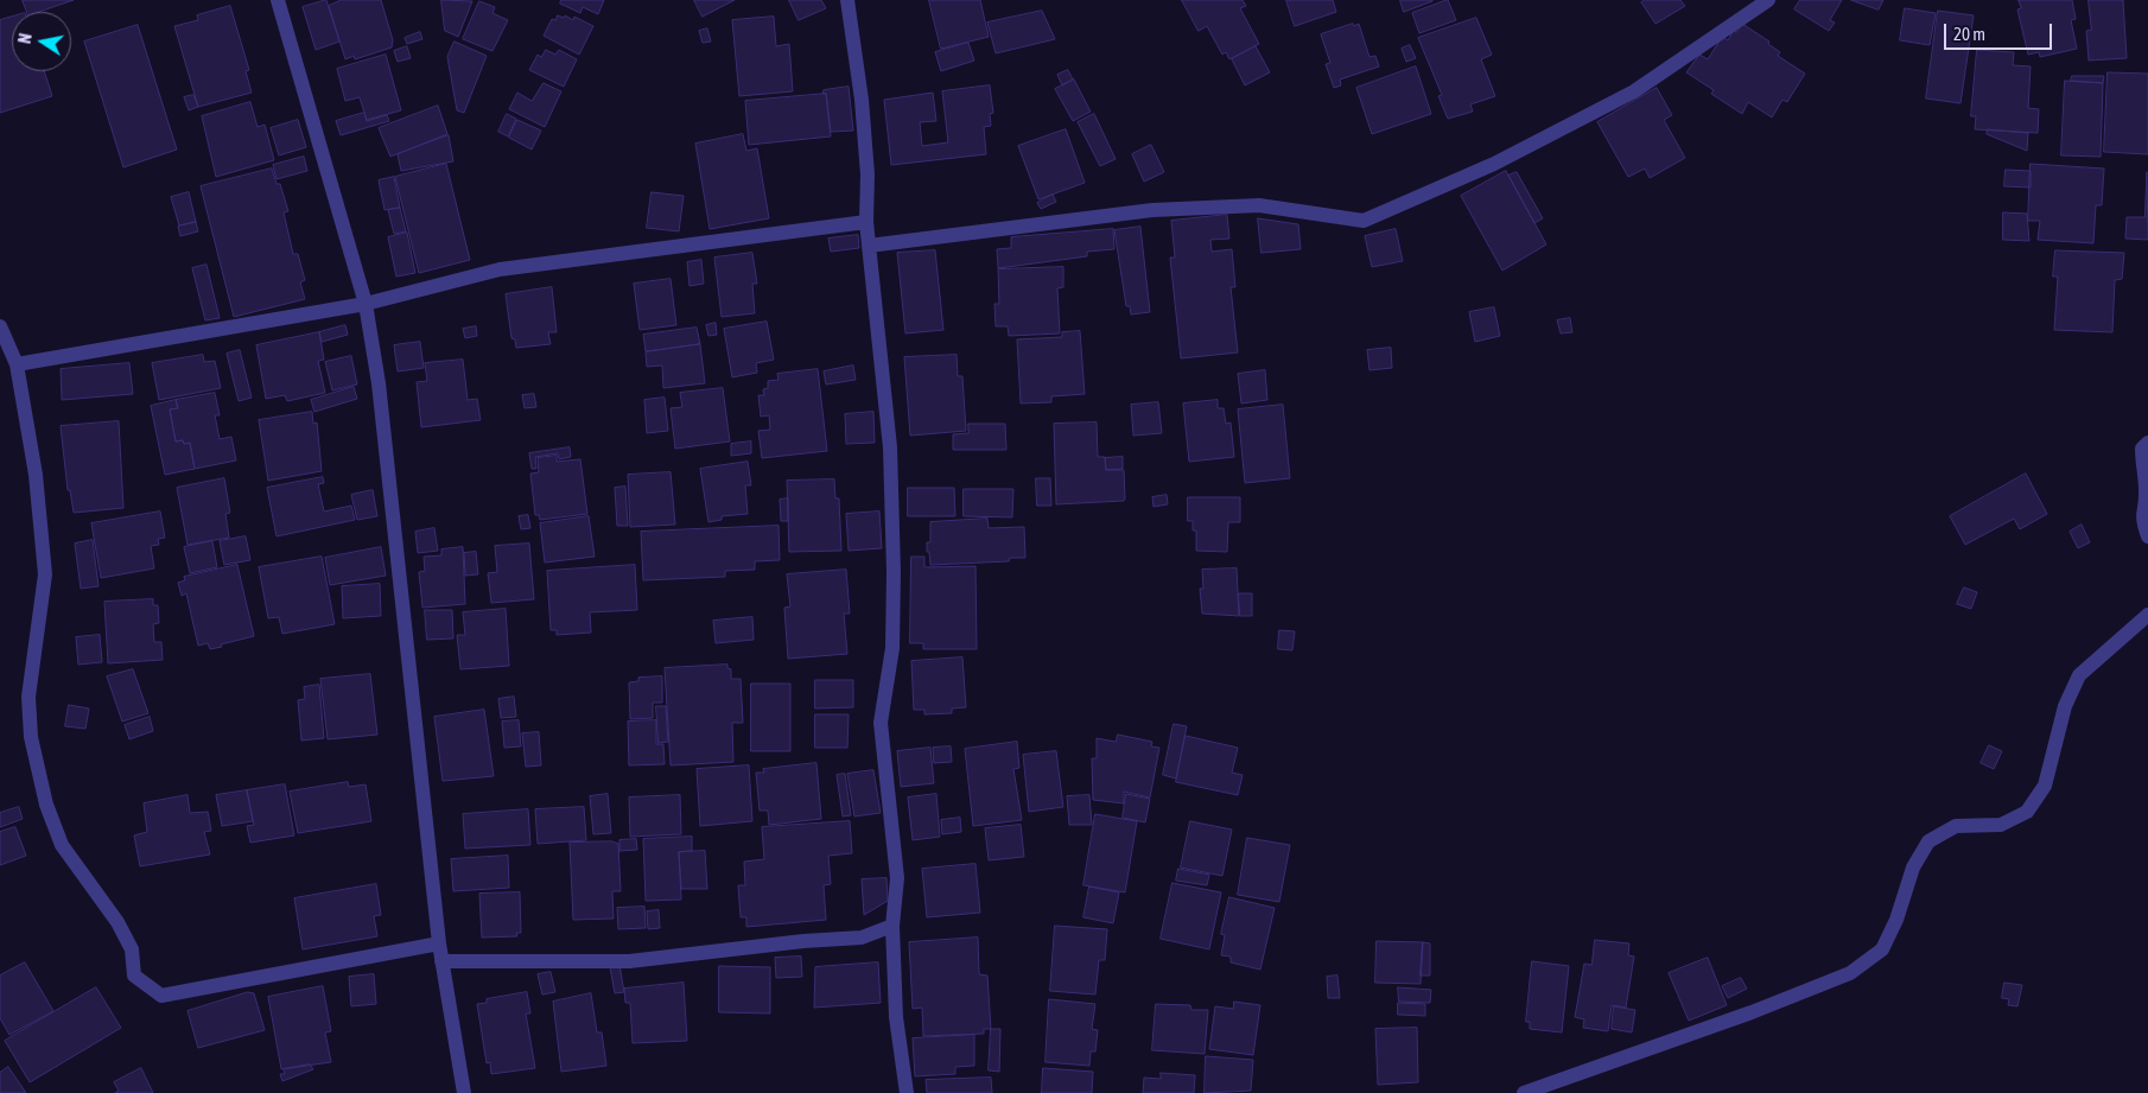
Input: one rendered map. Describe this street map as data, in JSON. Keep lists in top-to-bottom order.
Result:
{
  "scale_bar": "20 m",
  "north": "left"
}
